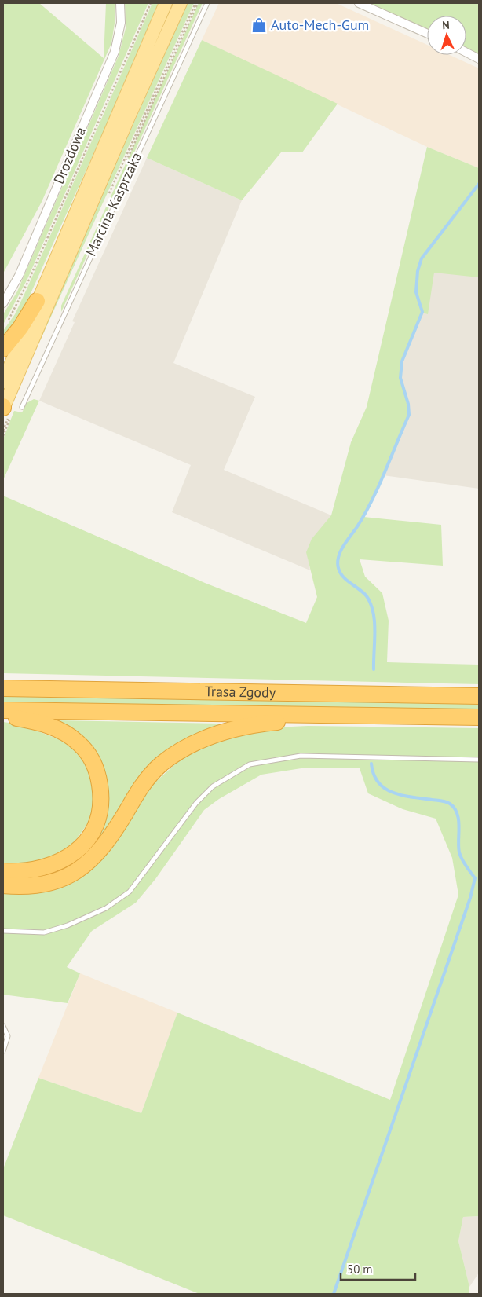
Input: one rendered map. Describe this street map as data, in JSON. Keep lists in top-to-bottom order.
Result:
{
  "streets": {
    "highway": ["Trasa Zgody"],
    "main road": ["Marcina Kasprzaka"],
    "street": ["Drozdowa"]
  },
  "places": {
    "shop": ["Auto-Mech-Gum"]
  },
  "scale_bar": "50 m",
  "north": "top"
}
